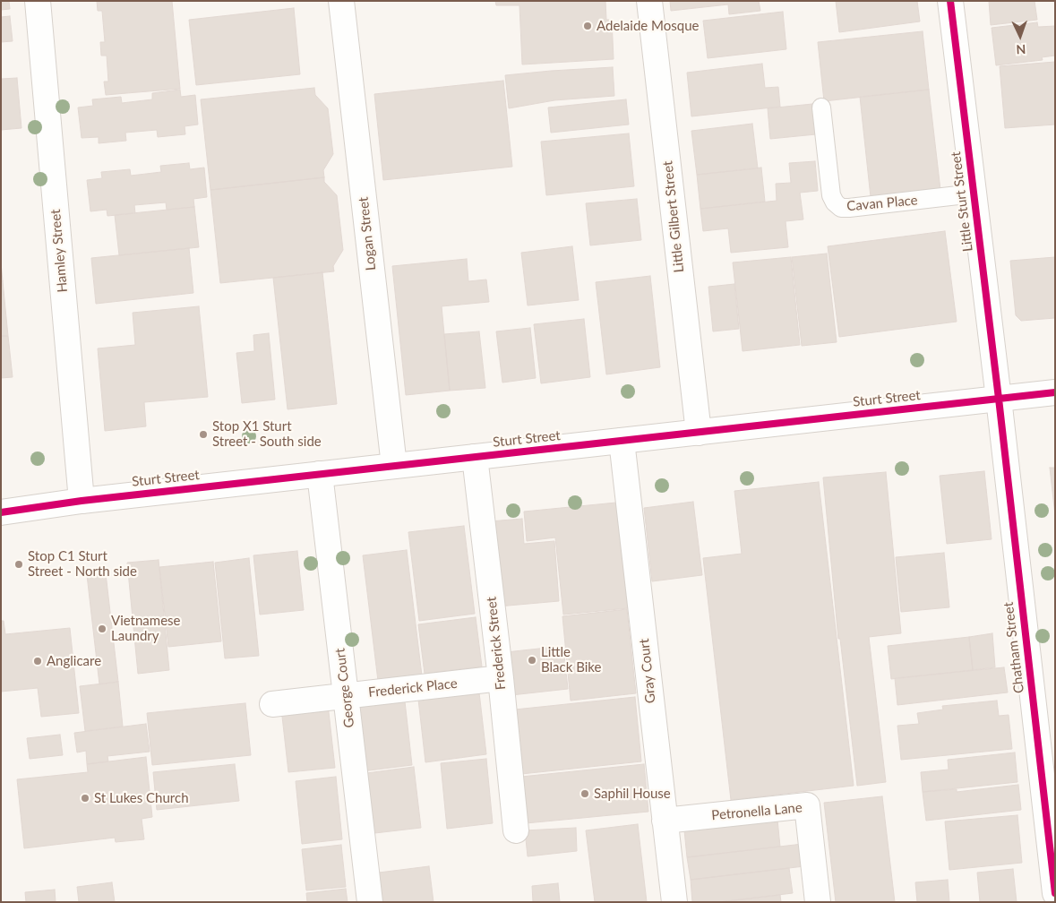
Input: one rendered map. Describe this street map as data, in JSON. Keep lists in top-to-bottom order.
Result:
{
  "streets": {
    "street": [
      "Little Sturt Street",
      "Little Gilbert Street",
      "Logan Street",
      "Hamley Street",
      "Sturt Street",
      "Frederick Street",
      "Chatham Street",
      "Gray Court",
      "George Court",
      "Frederick Place",
      "Petronella Lane"
    ],
    "lane": ["Cavan Place"]
  },
  "crossings": [
    ["Little Sturt Street", "Cavan Place"],
    ["Little Sturt Street", "Sturt Street"],
    ["Little Sturt Street", "Chatham Street"],
    ["Little Gilbert Street", "Sturt Street"],
    ["Logan Street", "Sturt Street"],
    ["Hamley Street", "Sturt Street"],
    ["Sturt Street", "Frederick Street"],
    ["Sturt Street", "Chatham Street"],
    ["Sturt Street", "Gray Court"],
    ["Sturt Street", "George Court"],
    ["Frederick Street", "Frederick Place"],
    ["Gray Court", "Petronella Lane"],
    ["George Court", "Frederick Place"]
  ],
  "places": [
    "Adelaide Mosque",
    "Stop X1 Sturt Street - South side",
    "Stop C1 Sturt Street - North side",
    "Vietnamese Laundry",
    "Little Black Bike",
    "Anglicare",
    "Saphil House",
    "St Lukes Church"
  ],
  "north": "bottom"
}
